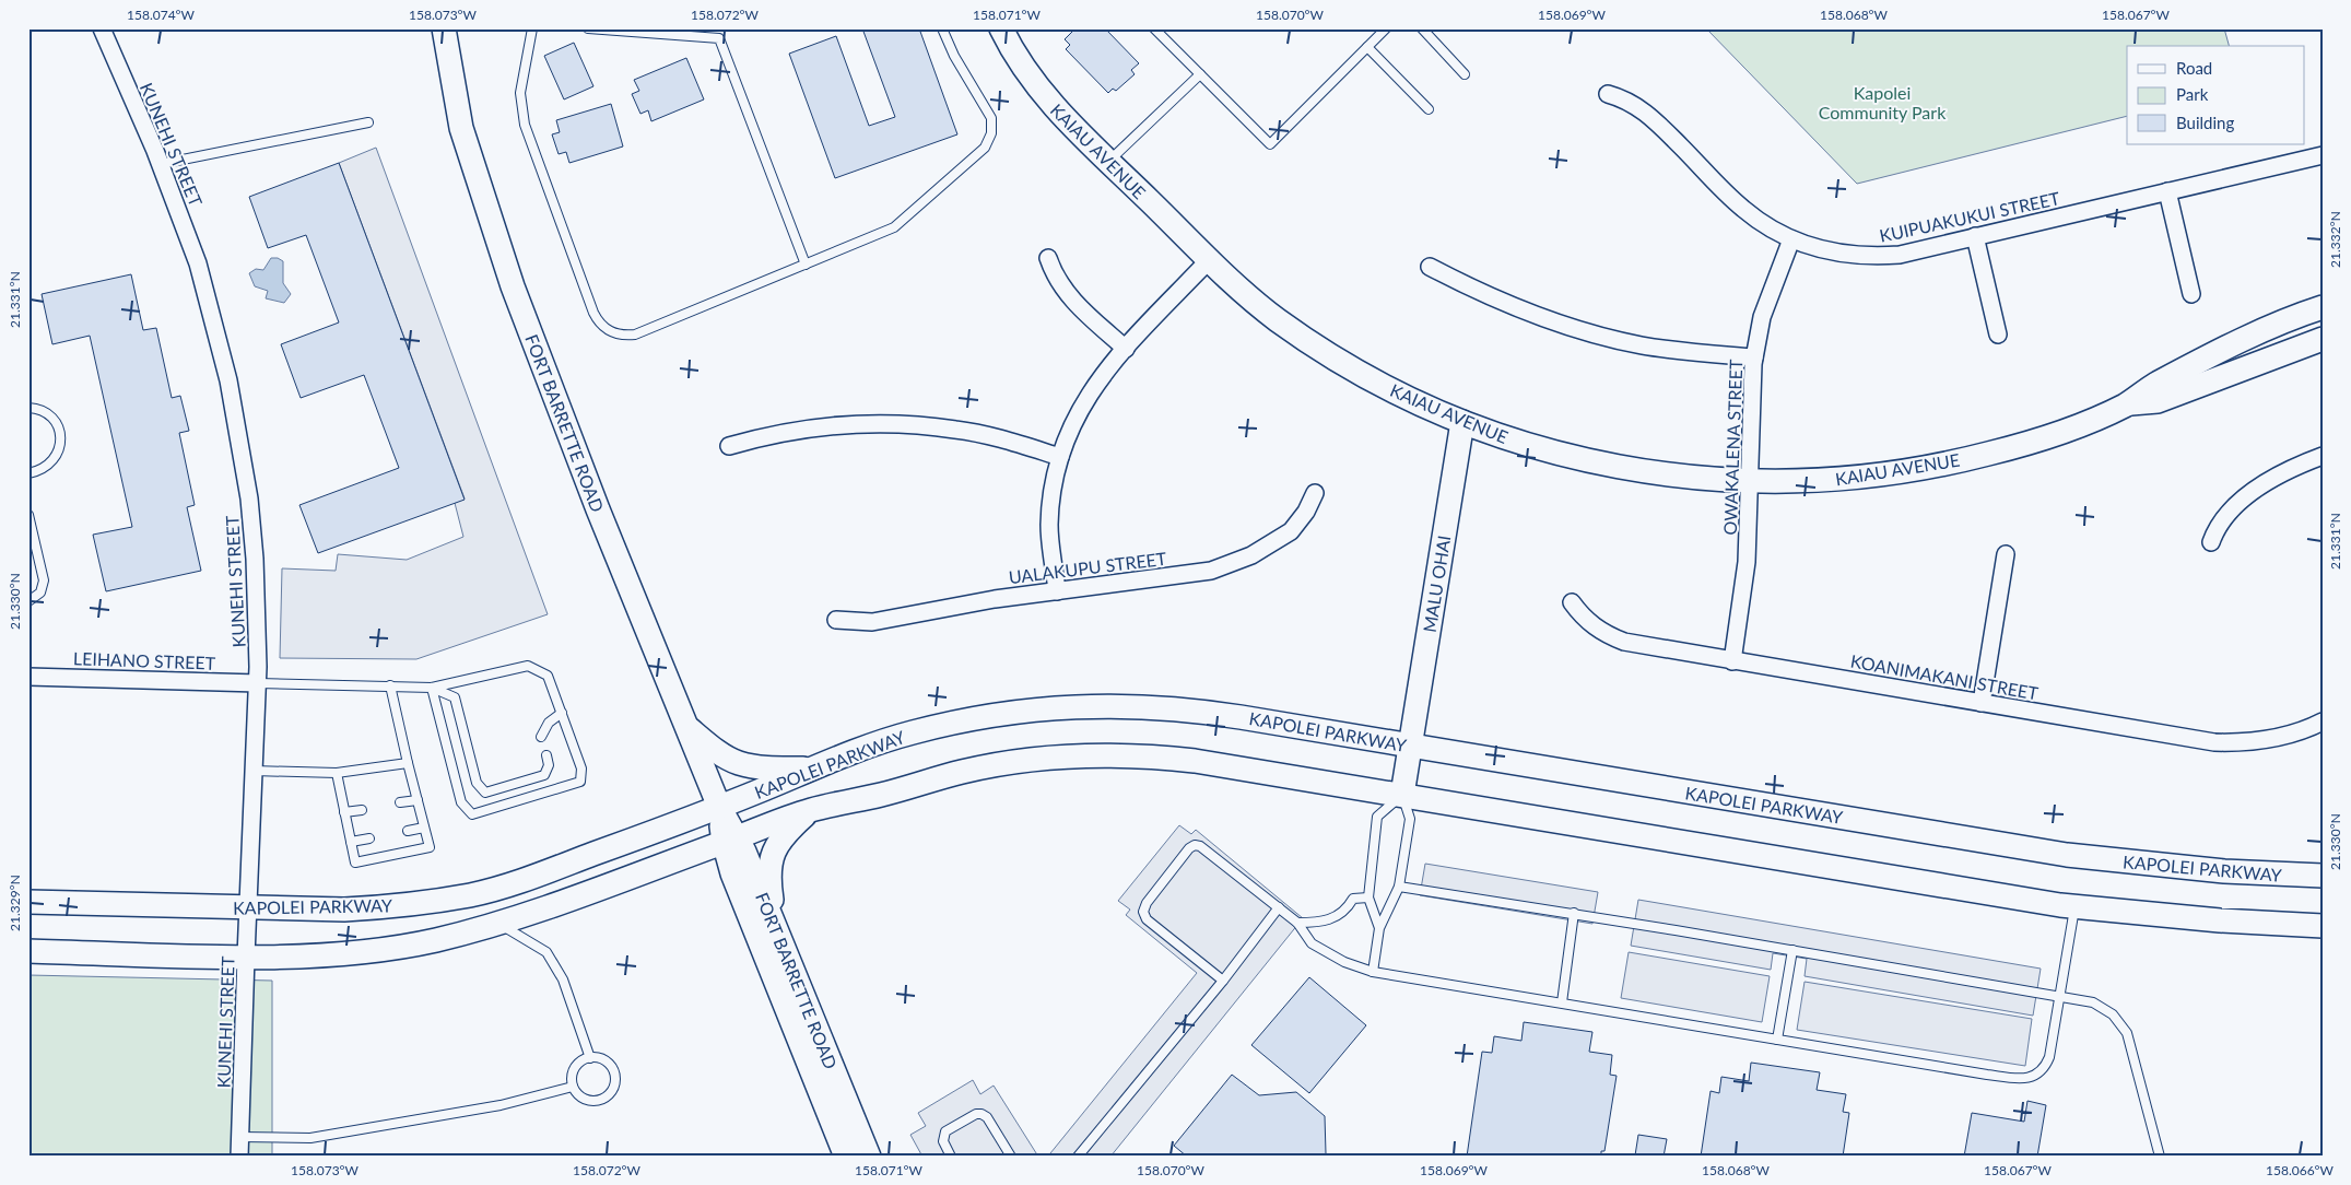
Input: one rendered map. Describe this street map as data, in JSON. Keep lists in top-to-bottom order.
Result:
{
  "streets": {
    "main road": [
      "KAIAU AVENUE",
      "FORT BARRETTE ROAD",
      "MALU OHAI",
      "KAPOLEI PARKWAY"
    ],
    "street": [
      "KUNEHI STREET",
      "KUIPUAKUKUI STREET",
      "OWAKALENA STREET",
      "UALAKUPU STREET",
      "LEIHANO STREET",
      "KOANIMAKANI STREET"
    ]
  },
  "crossings": [
    ["KUNEHI STREET", "LEIHANO STREET"],
    ["KUNEHI STREET", "KAPOLEI PARKWAY"],
    ["KAIAU AVENUE", "OWAKALENA STREET"],
    ["KAIAU AVENUE", "MALU OHAI"],
    ["KUIPUAKUKUI STREET", "OWAKALENA STREET"],
    ["FORT BARRETTE ROAD", "KAPOLEI PARKWAY"],
    ["OWAKALENA STREET", "KOANIMAKANI STREET"],
    ["MALU OHAI", "KAPOLEI PARKWAY"]
  ],
  "parks": ["Kapolei Community Park"],
  "legend": ["Road", "Park", "Building"],
  "coordinates": [
    "158.074°W",
    "158.073°W",
    "158.072°W",
    "158.071°W",
    "158.070°W",
    "158.069°W",
    "158.068°W",
    "158.067°W",
    "21.332°N",
    "21.331°N",
    "21.330°N",
    "21.329°N",
    "158.066°W"
  ]
}
